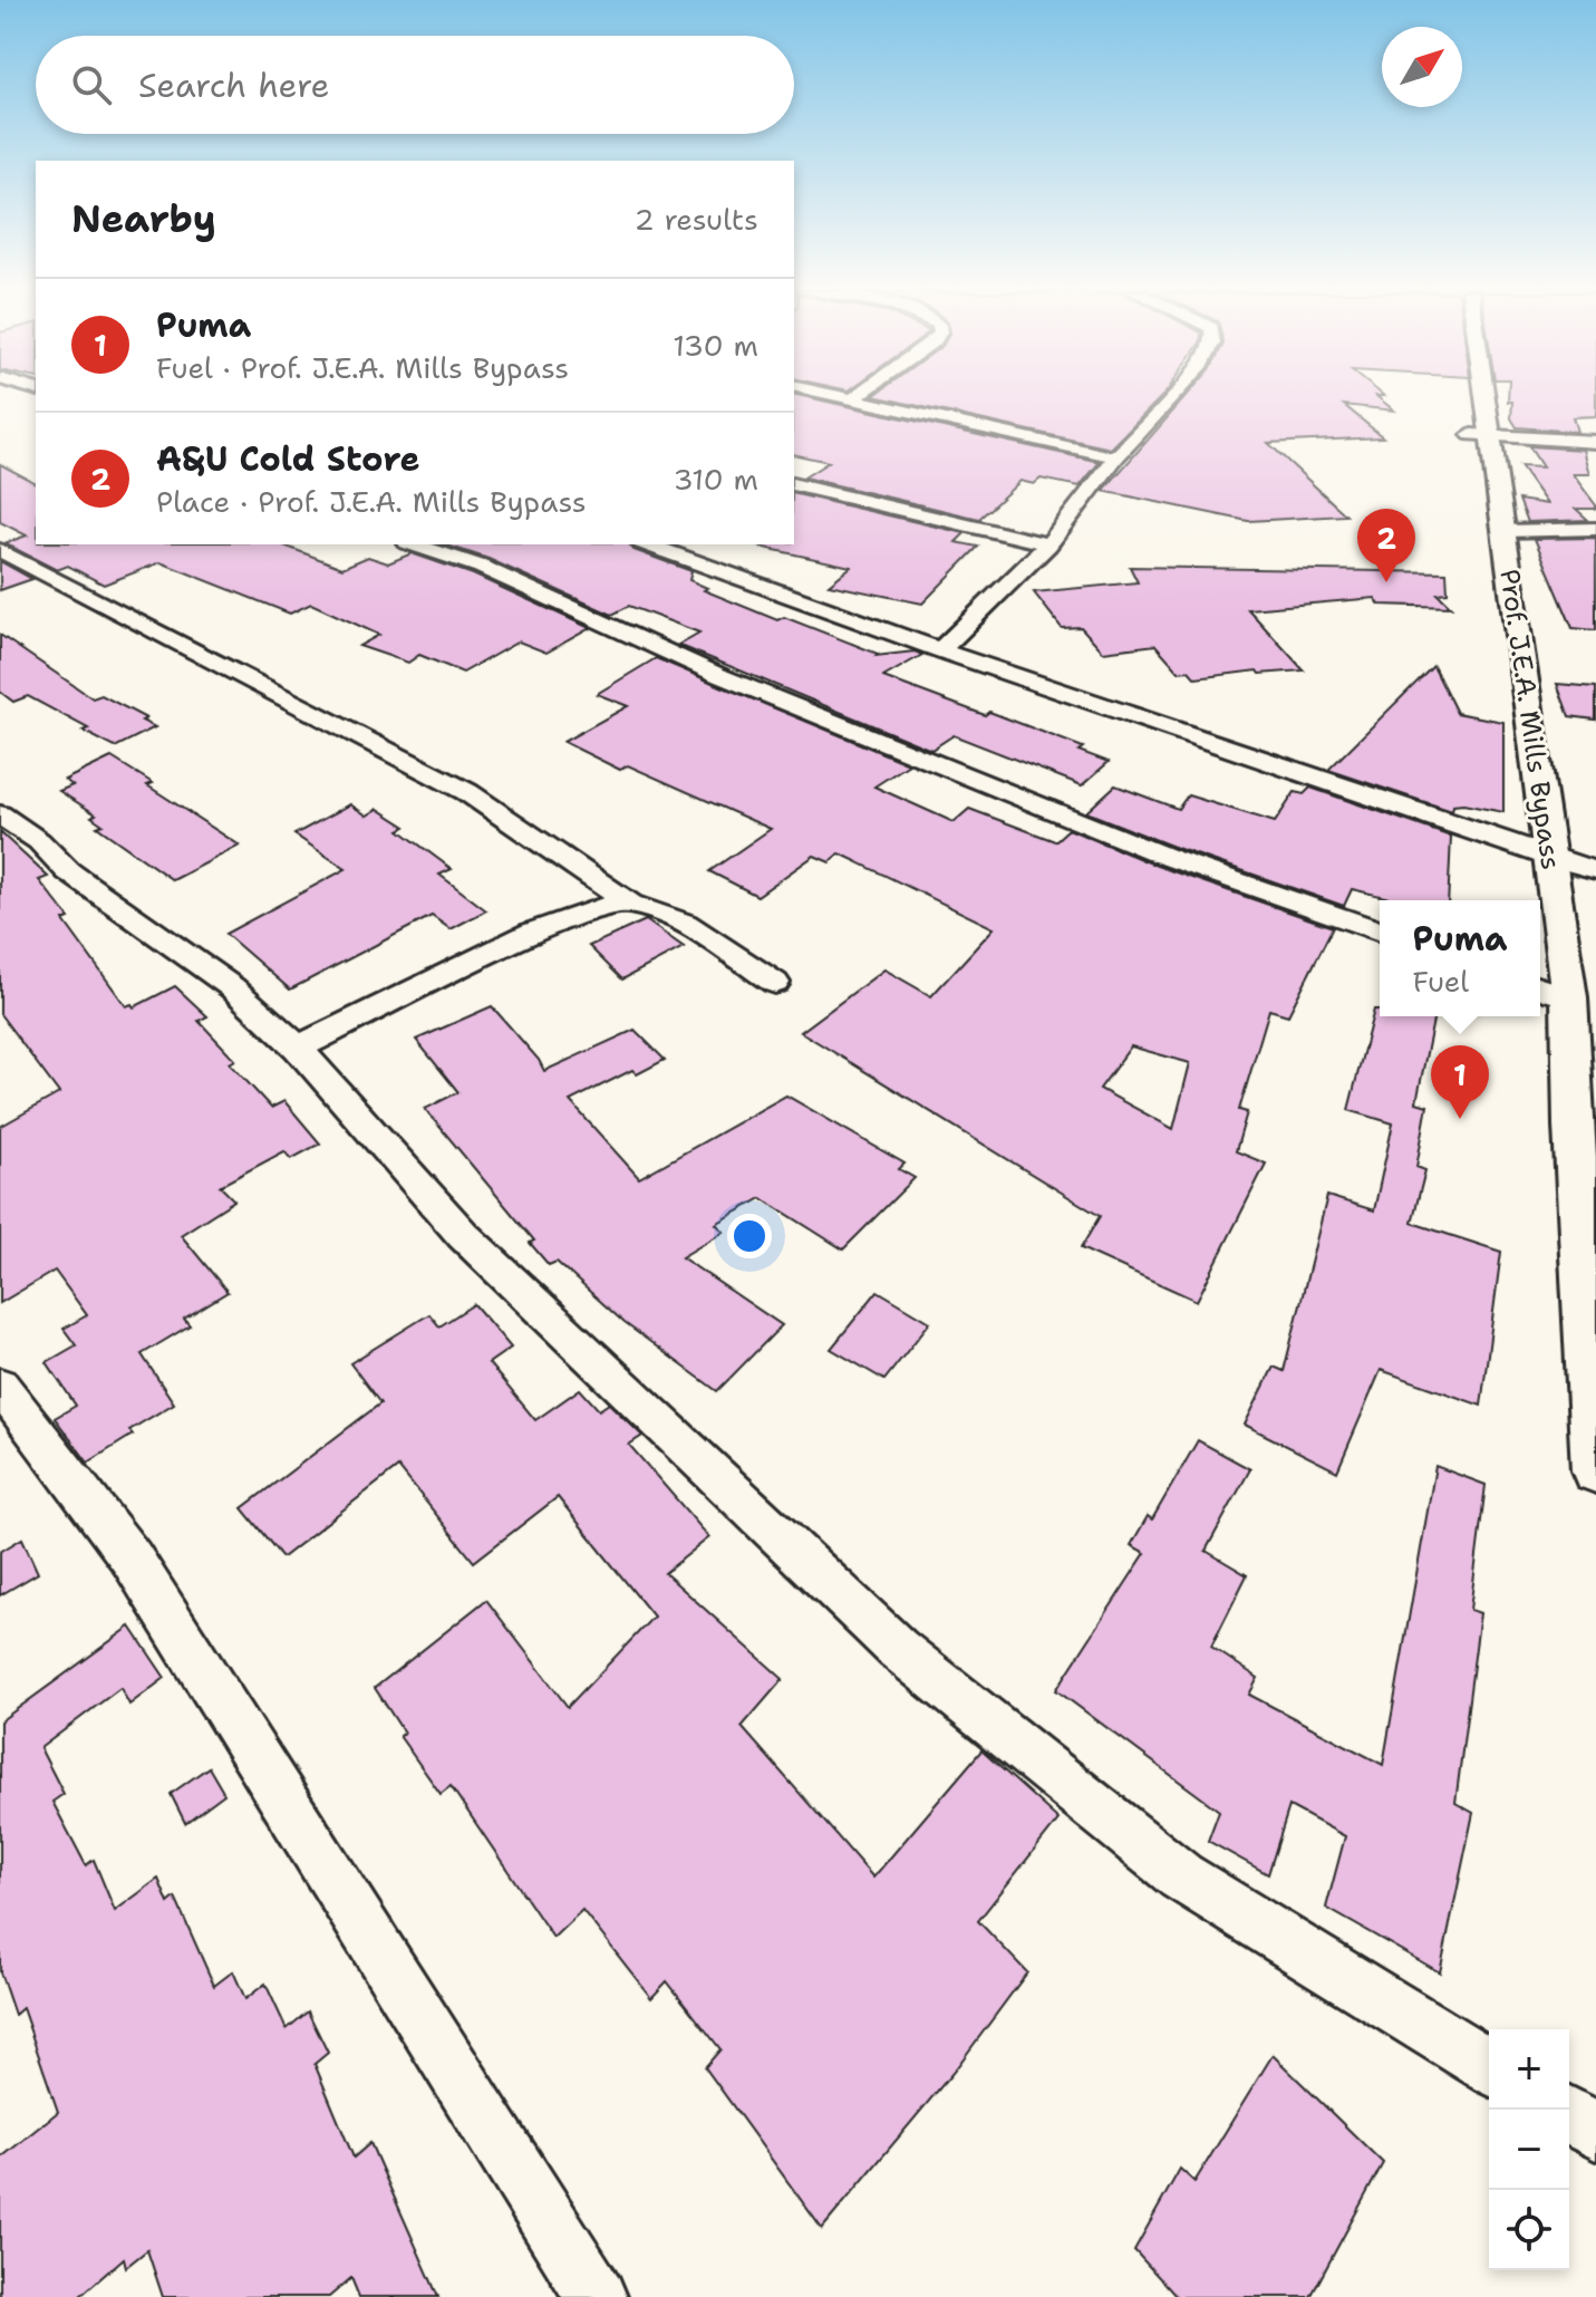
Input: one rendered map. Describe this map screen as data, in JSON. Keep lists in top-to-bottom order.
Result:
{
  "streets": {
    "street": ["Prof. J.E.A. Mills Bypass"]
  },
  "north": "top right",
  "page": {
    "search": "Search here",
    "heading": ["Nearby", "2 results"],
    "list": [
      {
        "mark": "1",
        "name": "Puma",
        "note": "Fuel · Prof. J.E.A. Mills Bypass",
        "value": "130 m"
      },
      {
        "mark": "2",
        "name": "A&U Cold Store",
        "note": "Place · Prof. J.E.A. Mills Bypass",
        "value": "310 m"
      }
    ],
    "pins": ["2", "1"],
    "popup": ["Puma", "Fuel"],
    "map_buttons": ["+", "−"]
  }
}
